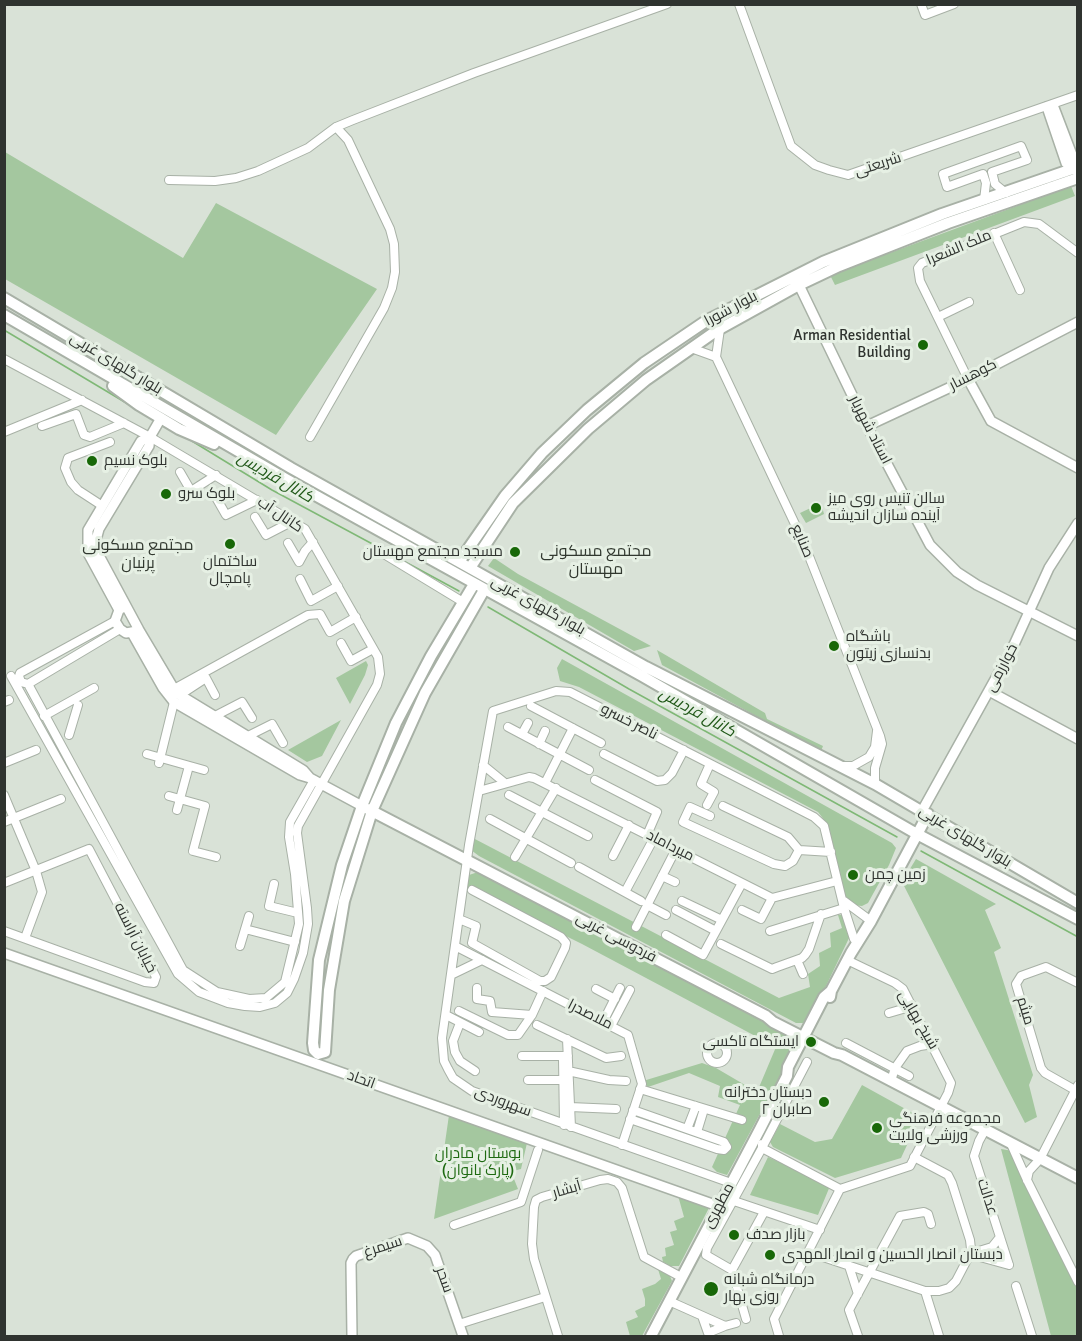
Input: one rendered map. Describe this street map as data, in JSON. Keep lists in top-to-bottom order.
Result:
{
  "streets": {
    "main road": [
      "بلوار شورا",
      "بلوار گلهای غربی",
      "فردوسی غربی",
      "مطهری"
    ],
    "street": [
      "شریعتی",
      "ملک الشعرا",
      "کوهسار",
      "استاد شهریار",
      "کانال آب",
      "صنایع",
      "خوارزمی",
      "ناصر خسرو",
      "میرداماد",
      "خیابان آراسته",
      "میثم",
      "ملاصدرا",
      "شیخ بهایی",
      "اتحاد",
      "سهروردی",
      "آبشار",
      "عدالت",
      "سیمرغ",
      "سحر"
    ]
  },
  "crossings": [
    ["ملک الشعرا", "کوهسار"],
    ["بلوار شورا", "بلوار گلهای غربی"],
    ["بلوار شورا", "استاد شهریار"],
    ["بلوار گلهای غربی", "خوارزمی"],
    ["بلوار گلهای غربی", "مطهری"],
    ["کوهسار", "استاد شهریار"],
    ["استاد شهریار", "خوارزمی"],
    ["خوارزمی", "مطهری"],
    ["ناصر خسرو", "میرداماد"],
    ["ناصر خسرو", "فردوسی غربی"],
    ["ناصر خسرو", "سهروردی"],
    ["ناصر خسرو", "مطهری"],
    ["فردوسی غربی", "شیخ بهایی"],
    ["فردوسی غربی", "سهروردی"],
    ["فردوسی غربی", "عدالت"],
    ["فردوسی غربی", "مطهری"],
    ["ملاصدرا", "سهروردی"],
    ["شیخ بهایی", "مطهری"],
    ["اتحاد", "مطهری"],
    ["سهروردی", "مطهری"],
    ["آبشار", "مطهری"],
    ["سیمرغ", "سحر"]
  ],
  "districts": ["مجتمع مسکونی پرنیان", "مجتمع مسکونی مهستان"],
  "water": ["کانال فردیس"],
  "parks": ["بوستان مادران (پارک بانوان)"],
  "places": [
    "Arman Residential Building",
    "بلوک نسیم",
    "بلوک سرو",
    "سالن تنیس روی میز آینده سازان اندیشه",
    "ساختمان پامچال",
    "مسجد مجتمع مهستان",
    "باشگاه بدنسازی زیتون",
    "زمین چمن",
    "ایستگاه تاکسی",
    "دبستان دخترانه صابران ۲",
    "مجموعه فرهنگی ورزشی ولایت",
    "بازار صدف",
    "دبستان انصار الحسین و انصار المهدی",
    "درمانگاه شبانه روزی بهار"
  ]
}
